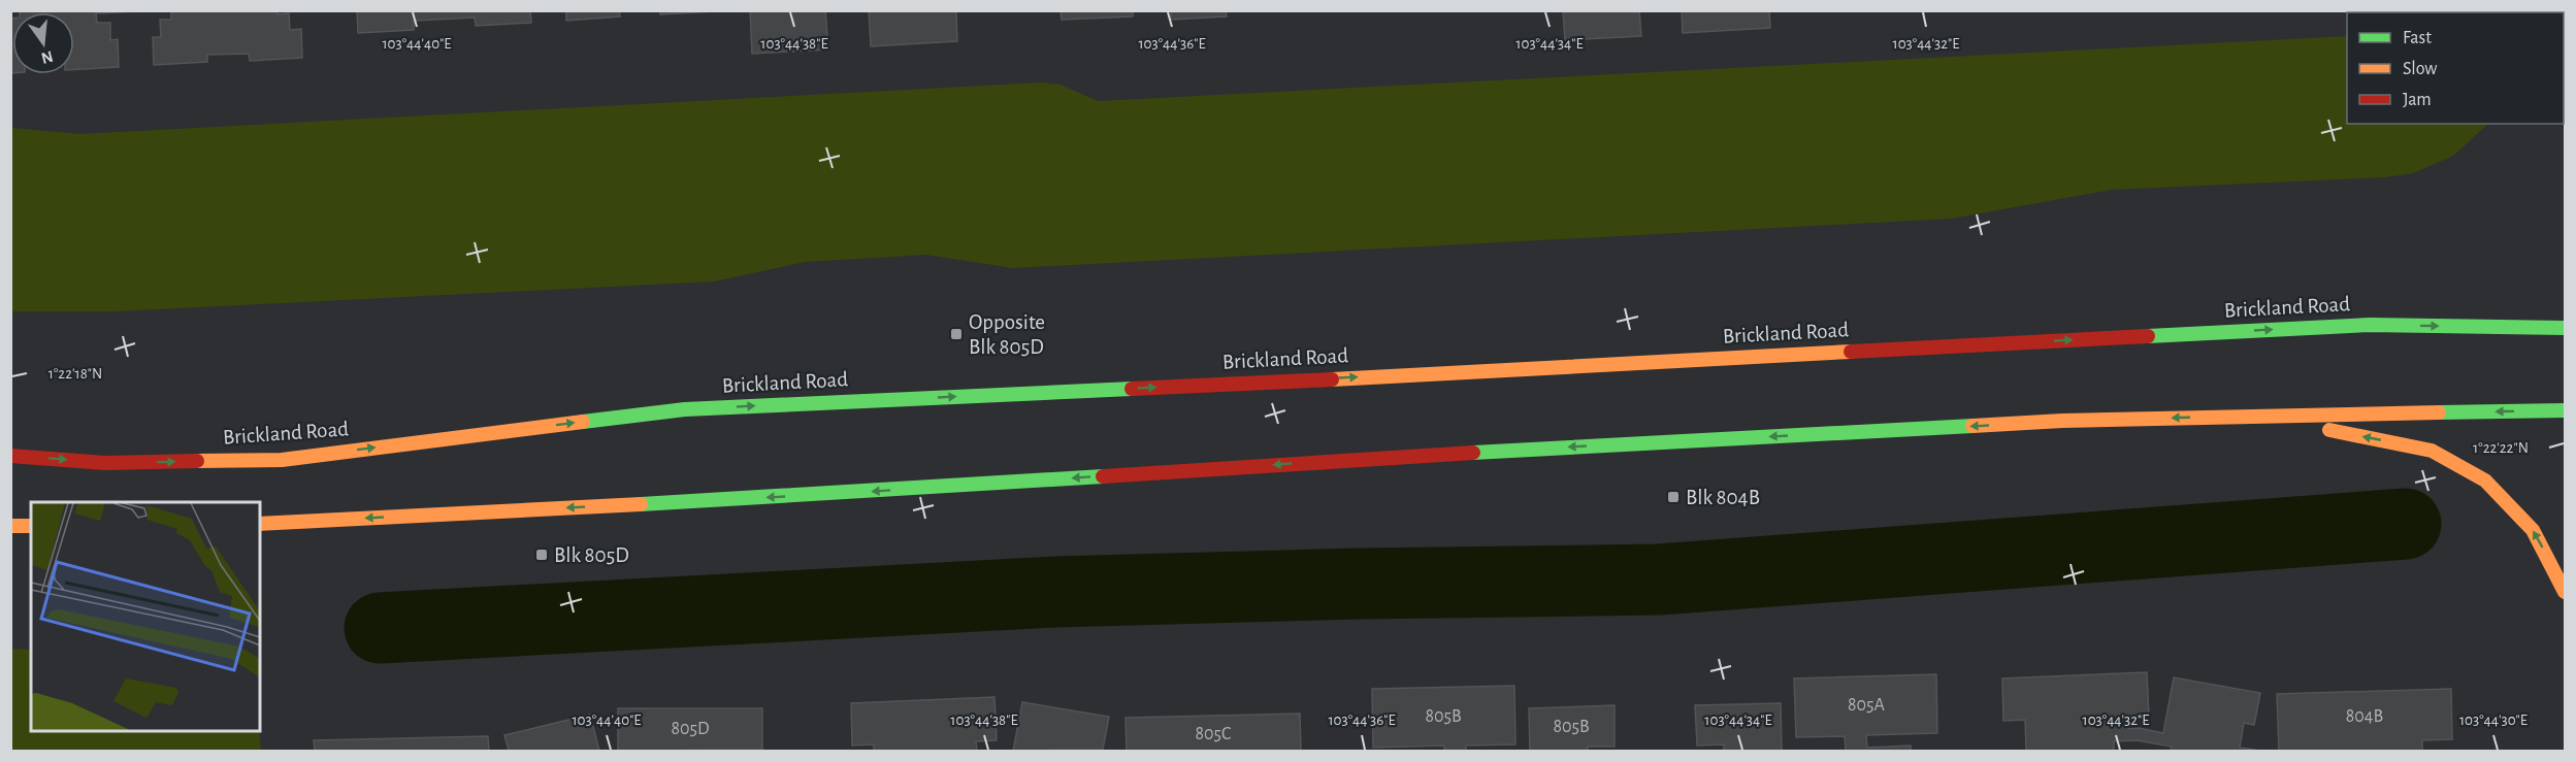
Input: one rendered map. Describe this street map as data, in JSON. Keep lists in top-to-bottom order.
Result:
{
  "streets": {
    "main road": ["Brickland Road"]
  },
  "places": {
    "transit": ["Opposite Blk 805D", "Blk 804B", "Blk 805D"]
  },
  "house_numbers": [
    "805A",
    "805B",
    "804B",
    "805B",
    "805D",
    "805C"
  ],
  "legend": ["Fast", "Slow", "Jam"],
  "north": "bottom",
  "coordinates": [
    "103°44'40\"E",
    "103°44'38\"E",
    "103°44'36\"E",
    "103°44'34\"E",
    "103°44'32\"E",
    "1°22'18\"N",
    "1°22'22\"N",
    "103°44'30\"E"
  ]
}
